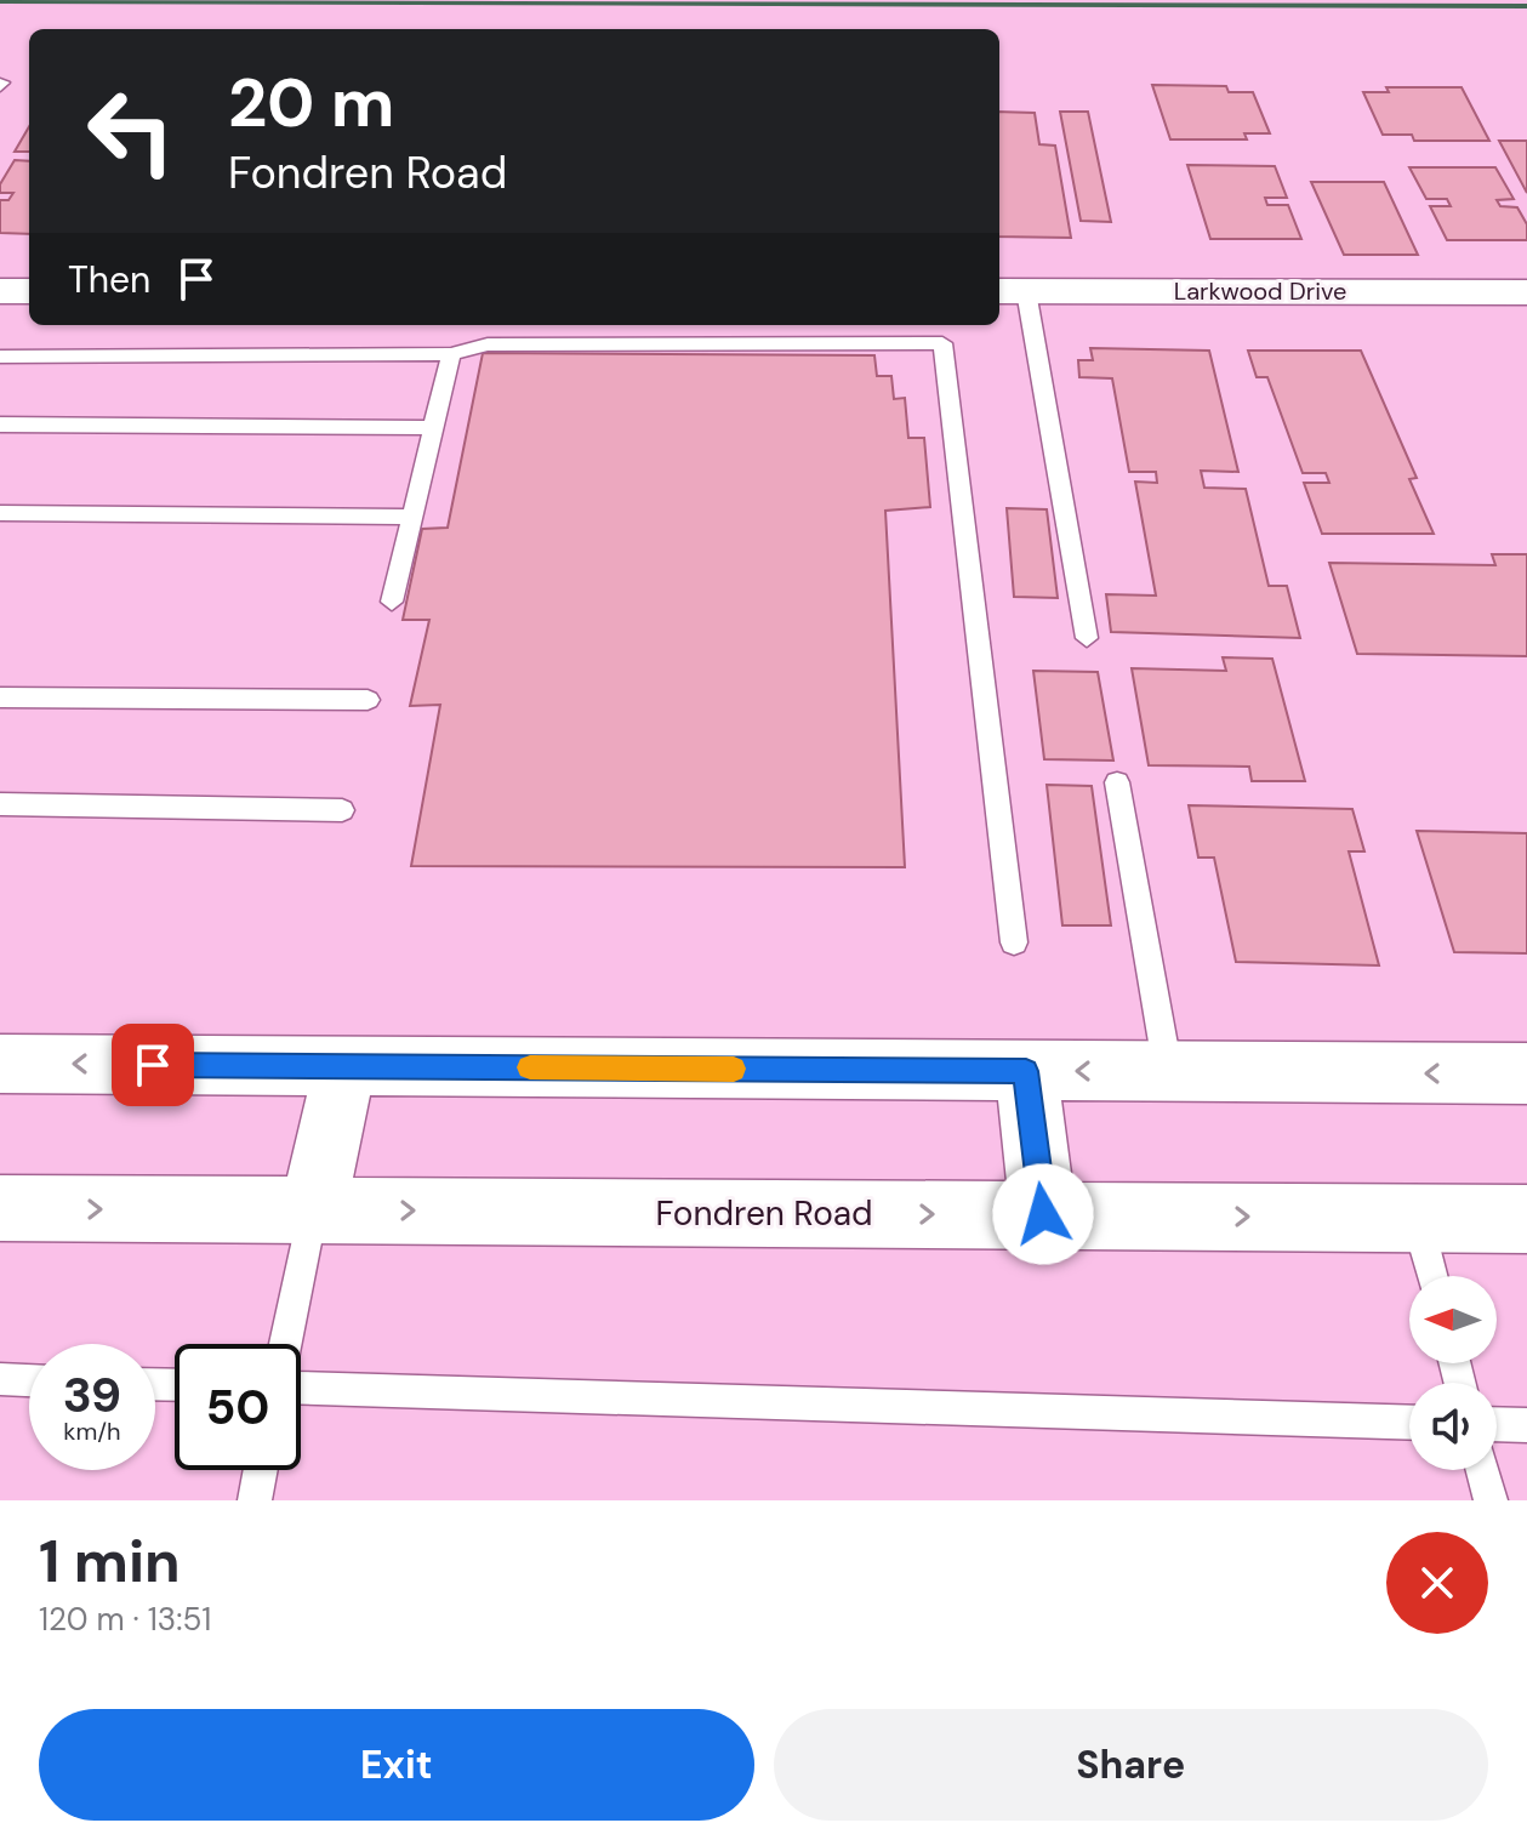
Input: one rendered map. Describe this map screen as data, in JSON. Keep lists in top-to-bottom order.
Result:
{
  "streets": {
    "main road": ["Fondren Road"],
    "street": ["Larkwood Drive"]
  },
  "north": "left",
  "page": {
    "turn": ["20 m", "Fondren Road"],
    "then": "Then",
    "speed": "39 km/h",
    "limit": "50",
    "heading": ["1 min", "120 m · 13:51"],
    "buttons": ["Exit", "Share"]
  }
}
